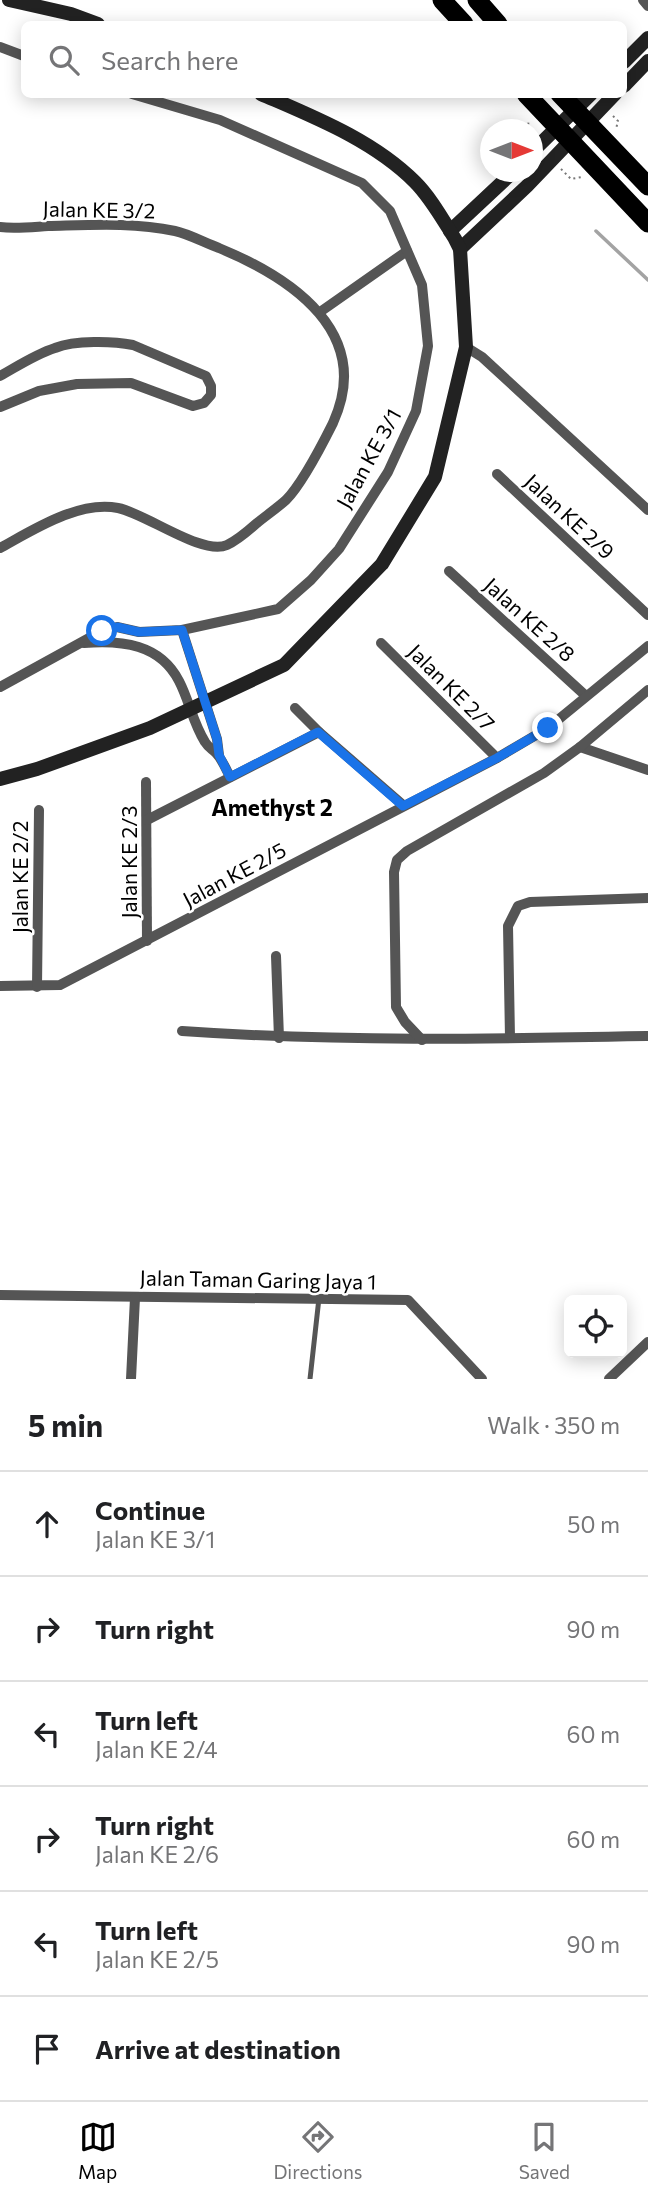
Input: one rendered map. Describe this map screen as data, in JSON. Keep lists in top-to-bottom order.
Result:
{
  "streets": {
    "street": [
      "Jalan KE 3/2",
      "Jalan KE 3/1",
      "Jalan KE 2/9",
      "Jalan KE 2/8",
      "Jalan KE 2/7",
      "Jalan KE 2/3",
      "Jalan KE 2/5",
      "Jalan KE 2/2",
      "Jalan Taman Garing Jaya 1"
    ]
  },
  "crossings": [
    ["Jalan KE 2/8", "Jalan KE 2/5"],
    ["Jalan KE 2/7", "Jalan KE 2/5"],
    ["Jalan KE 2/3", "Jalan KE 2/5"],
    ["Jalan KE 2/5", "Jalan KE 2/2"]
  ],
  "districts": ["Amethyst 2"],
  "north": "right",
  "page": {
    "search": "Search here",
    "heading": ["5 min", "Walk · 350 m"],
    "list": [
      ["Continue", "Jalan KE 3/1", "50 m"],
      ["Turn right", "90 m"],
      ["Turn left", "Jalan KE 2/4", "60 m"],
      ["Turn right", "Jalan KE 2/6", "60 m"],
      ["Turn left", "Jalan KE 2/5", "90 m"],
      "Arrive at destination"
    ],
    "nav": ["Map", "Directions", "Saved"]
  }
}
